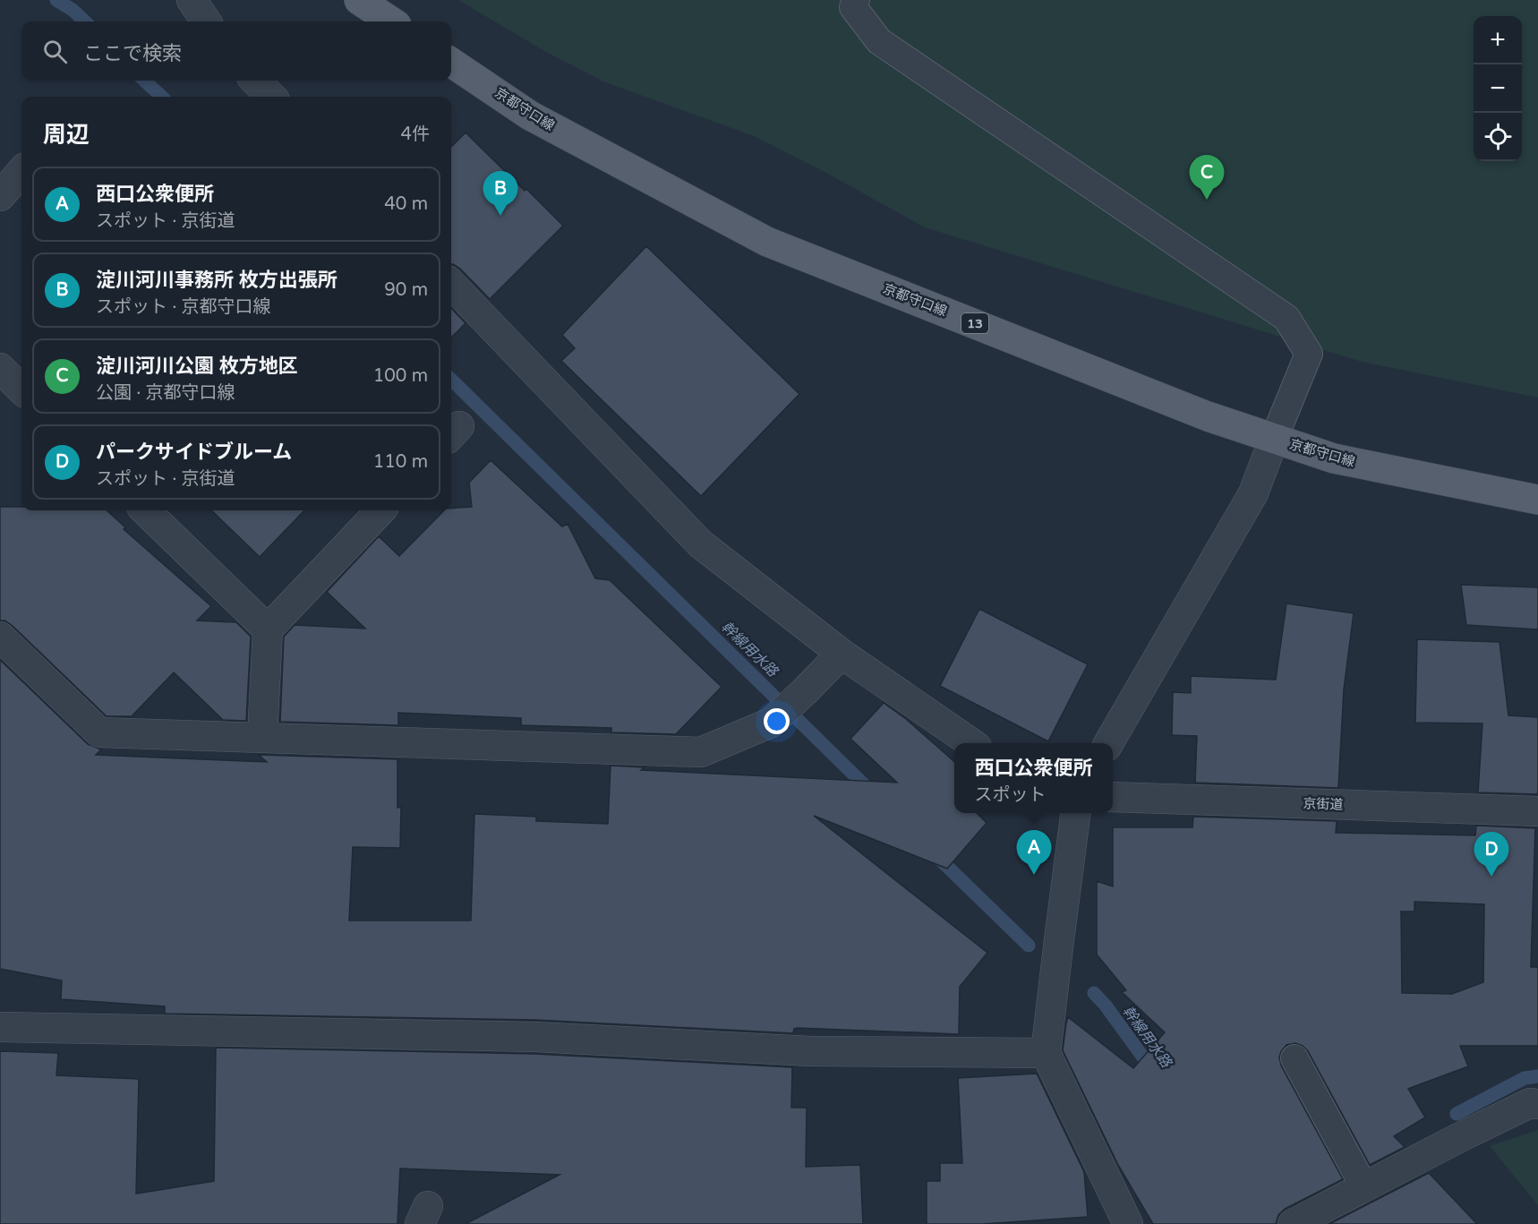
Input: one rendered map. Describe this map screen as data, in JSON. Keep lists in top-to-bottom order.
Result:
{
  "streets": {
    "main road": ["京都守口線", "13"],
    "street": ["京街道"]
  },
  "water": ["幹線用水路"],
  "page": {
    "map_buttons": ["+", "−"],
    "search": "ここで検索",
    "heading": ["周辺", "4件"],
    "pins": [
      "C",
      "B",
      "A",
      "D"
    ],
    "list": [
      {
        "mark": "A",
        "name": "西口公衆便所",
        "note": "スポット · 京街道",
        "value": "40 m"
      },
      {
        "mark": "B",
        "name": "淀川河川事務所 枚方出張所",
        "note": "スポット · 京都守口線",
        "value": "90 m"
      },
      {
        "mark": "C",
        "name": "淀川河川公園 枚方地区",
        "note": "公園 · 京都守口線",
        "value": "100 m"
      },
      {
        "mark": "D",
        "name": "パークサイドブルーム",
        "note": "スポット · 京街道",
        "value": "110 m"
      }
    ],
    "popup": ["西口公衆便所", "スポット"]
  }
}
